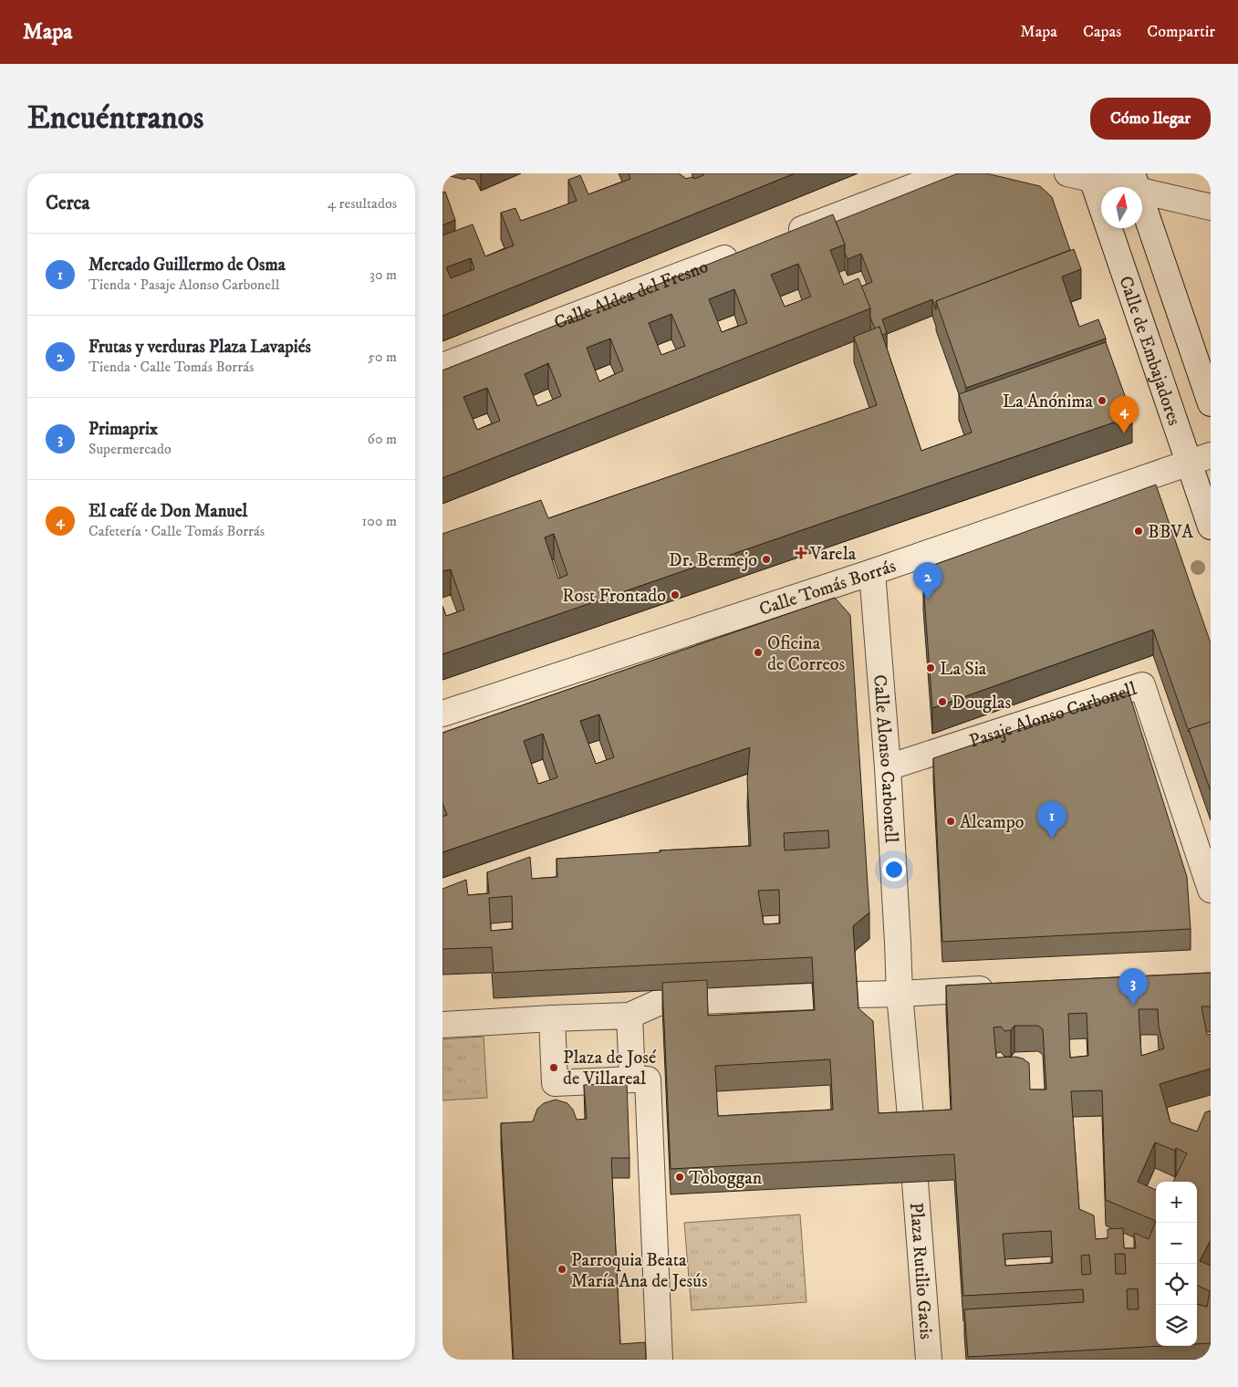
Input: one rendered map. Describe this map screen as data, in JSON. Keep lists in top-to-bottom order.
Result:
{
  "streets": {
    "street": [
      "Calle Aldea del Fresno",
      "Calle de Embajadores",
      "Calle Tomás Borrás",
      "Pasaje Alonso Carbonell",
      "Calle Alonso Carbonell",
      "Plaza Rutilio Gacis"
    ]
  },
  "crossings": [
    ["Calle de Embajadores", "Calle Tomás Borrás"],
    ["Calle Tomás Borrás", "Calle Alonso Carbonell"],
    ["Pasaje Alonso Carbonell", "Calle Alonso Carbonell"]
  ],
  "places": {
    "other": [
      "La Anónima",
      "BBVA",
      "Dr. Bermejo",
      "Rost Frontado",
      "Oficina de Correos",
      "La Sia",
      "Douglas",
      "Alcampo",
      "Plaza de José de Villareal",
      "Toboggan",
      "Parroquia Beata María Ana de Jesús"
    ],
    "health": ["Varela"]
  },
  "north": "top",
  "page": {
    "header": "Mapa",
    "nav": ["Mapa", "Capas", "Compartir"],
    "buttons": "Cómo llegar",
    "title": "Encuéntranos",
    "heading": ["Cerca", "4 resultados"],
    "list": [
      {
        "mark": "1",
        "name": "Mercado Guillermo de Osma",
        "note": "Tienda · Pasaje Alonso Carbonell",
        "value": "30 m"
      },
      {
        "mark": "2",
        "name": "Frutas y verduras Plaza Lavapiés",
        "note": "Tienda · Calle Tomás Borrás",
        "value": "50 m"
      },
      {
        "mark": "3",
        "name": "Primaprix",
        "note": "Supermercado",
        "value": "60 m"
      },
      {
        "mark": "4",
        "name": "El café de Don Manuel",
        "note": "Cafetería · Calle Tomás Borrás",
        "value": "100 m"
      }
    ],
    "pins": [
      "4",
      "2",
      "1",
      "3"
    ],
    "map_buttons": ["+", "−"]
  }
}
